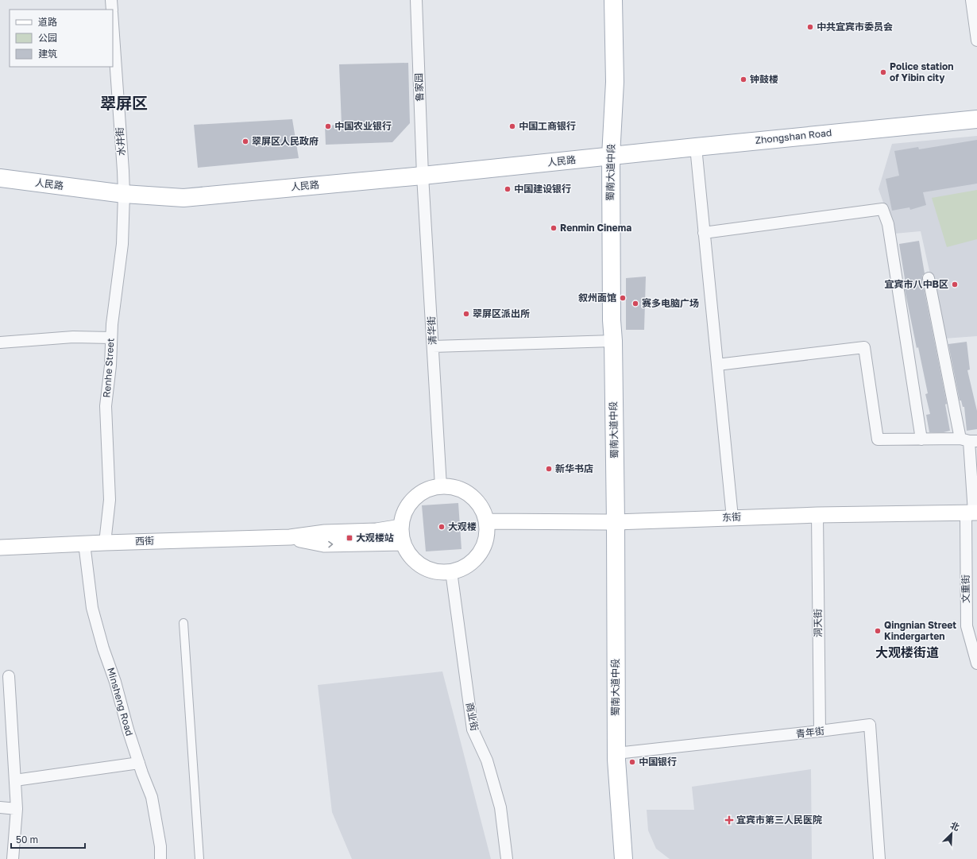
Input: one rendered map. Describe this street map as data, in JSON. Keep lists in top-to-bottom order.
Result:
{
  "streets": {
    "main road": [
      "Zhongshan Road",
      "人民路",
      "蜀南大道中段",
      "东街",
      "西街"
    ],
    "street": [
      "鲁家园",
      "水井街",
      "清华街",
      "Renhe Street",
      "文重街",
      "洞天街",
      "Minsheng Road",
      "商业街",
      "青年街"
    ]
  },
  "crossings": [
    ["鲁家园", "人民路"],
    ["鲁家园", "清华街"],
    ["Zhongshan Road", "人民路"],
    ["Zhongshan Road", "蜀南大道中段"],
    ["水井街", "人民路"],
    ["水井街", "Renhe Street"],
    ["人民路", "蜀南大道中段"],
    ["人民路", "清华街"],
    ["人民路", "Renhe Street"],
    ["蜀南大道中段", "东街"],
    ["蜀南大道中段", "青年街"],
    ["清华街", "东街"],
    ["清华街", "西街"],
    ["清华街", "商业街"],
    ["Renhe Street", "西街"],
    ["东街", "西街"],
    ["东街", "文重街"],
    ["东街", "洞天街"],
    ["东街", "商业街"],
    ["西街", "Minsheng Road"],
    ["西街", "商业街"],
    ["洞天街", "青年街"]
  ],
  "districts": ["翠屏区", "大观楼街道"],
  "places": {
    "other": [
      "中共宜宾市委员会",
      "Police station of Yibin city",
      "钟鼓楼",
      "中国农业银行",
      "中国工商银行",
      "翠屏区人民政府",
      "中国建设银行",
      "Renmin Cinema",
      "宜宾市八中B区",
      "叙州面馆",
      "赛多电脑广场",
      "翠屏区派出所",
      "新华书店",
      "大观楼",
      "Qingnian Street Kindergarten",
      "中国银行"
    ],
    "transit": ["大观楼站"],
    "health": ["宜宾市第三人民医院"]
  },
  "legend": ["道路", "公园", "建筑"],
  "scale_bar": "50 m",
  "north": "top right"
}
